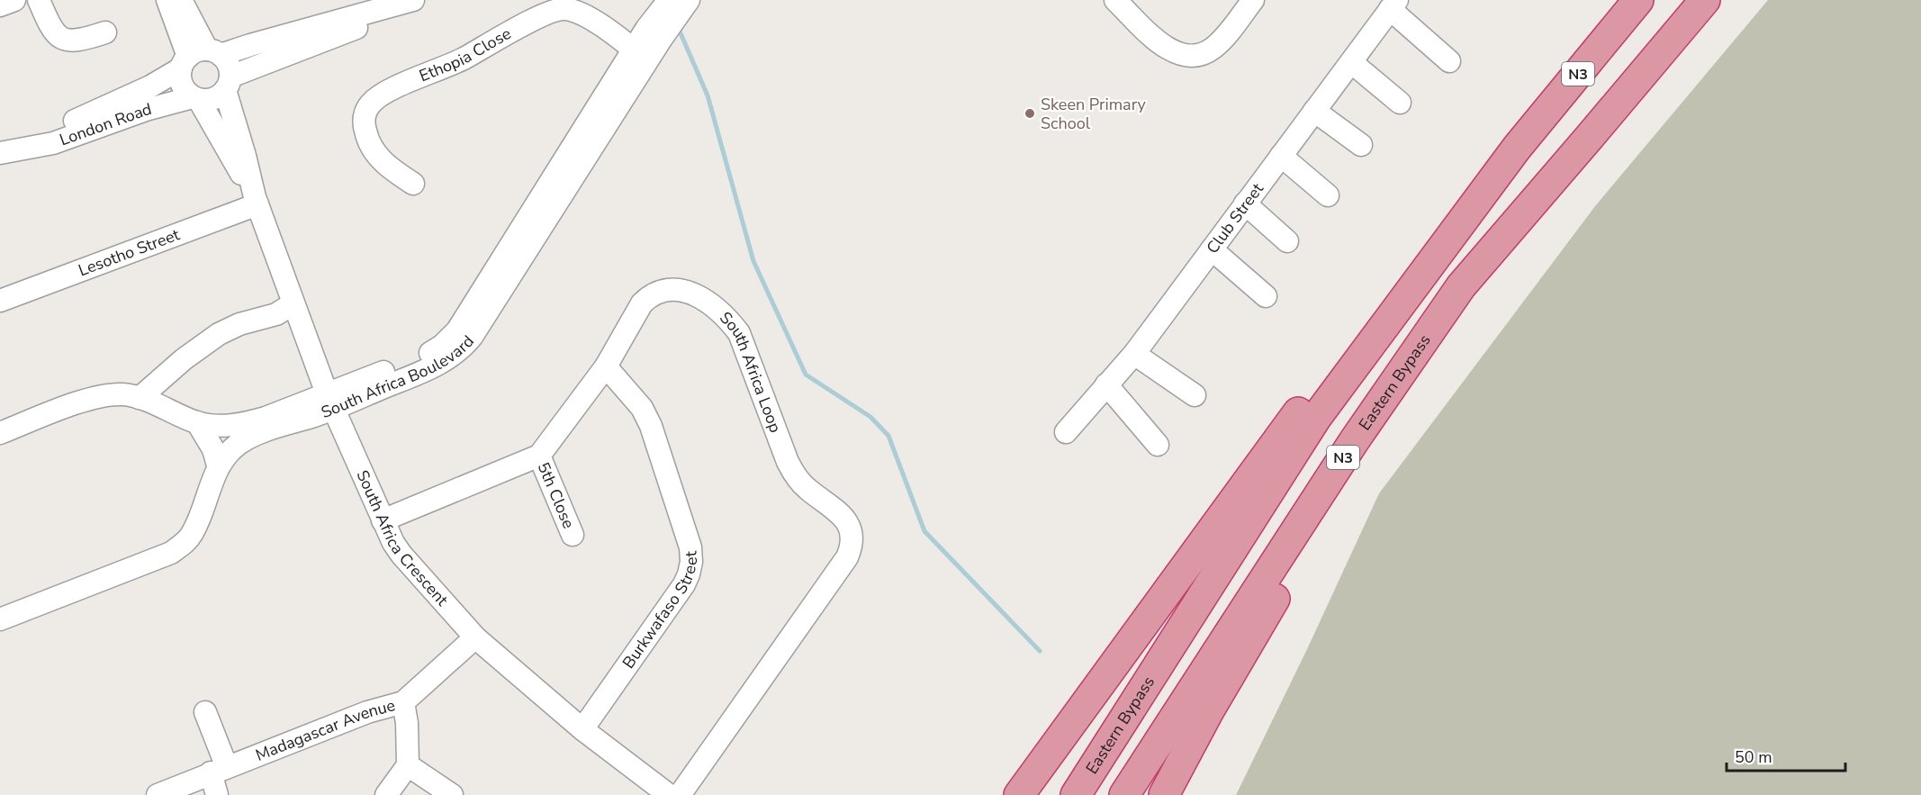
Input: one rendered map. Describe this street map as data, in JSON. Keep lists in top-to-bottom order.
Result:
{
  "streets": {
    "highway": ["N3", "Eastern Bypass"],
    "street": [
      "Ethopia Close",
      "London Road",
      "Club Street",
      "Lesotho Street",
      "South Africa Boulevard",
      "South Africa Loop",
      "5th Close",
      "South Africa Crescent",
      "Burkwafaso Street",
      "Madagascar Avenue"
    ]
  },
  "crossings": [
    ["Ethopia Close", "South Africa Boulevard"],
    ["London Road", "South Africa Crescent"],
    ["Lesotho Street", "South Africa Crescent"],
    ["South Africa Boulevard", "South Africa Crescent"],
    ["South Africa Loop", "5th Close"],
    ["South Africa Loop", "Burkwafaso Street"],
    ["South Africa Crescent", "Burkwafaso Street"],
    ["South Africa Crescent", "Madagascar Avenue"]
  ],
  "places": ["Skeen Primary School"],
  "scale_bar": "50 m"
}
